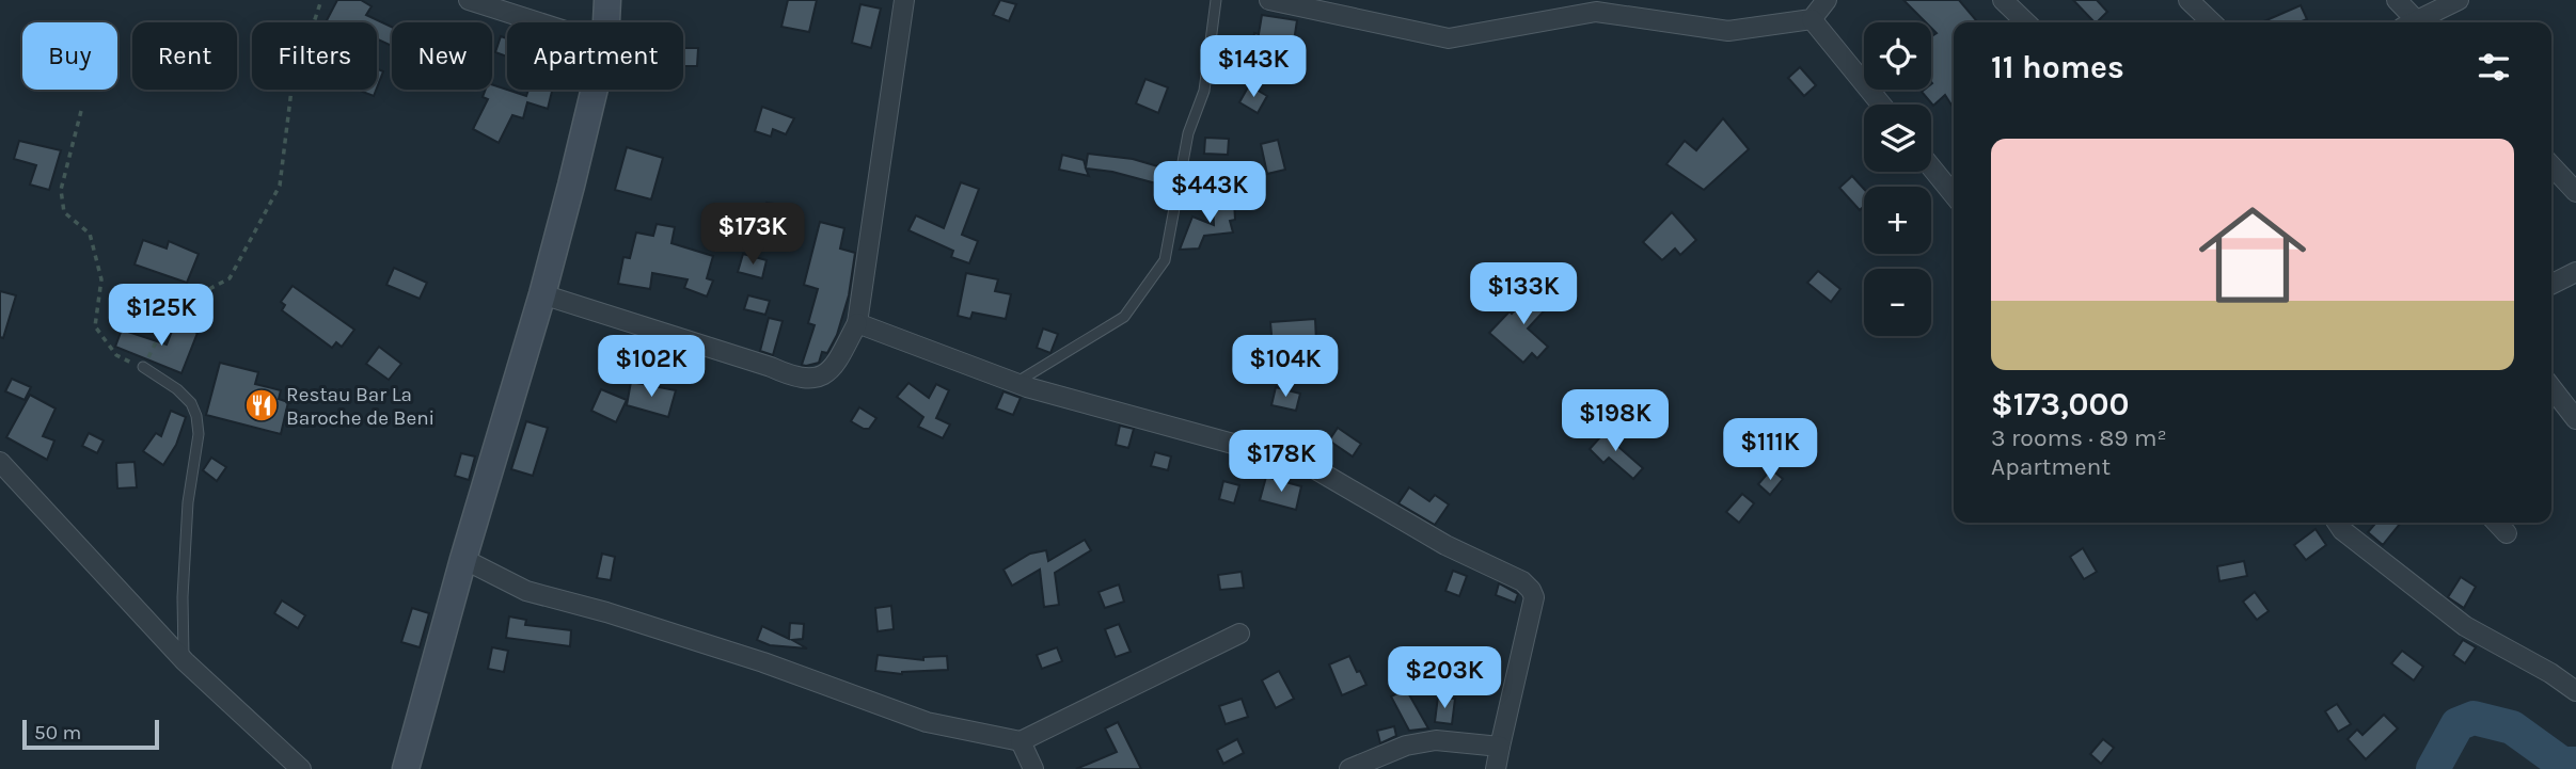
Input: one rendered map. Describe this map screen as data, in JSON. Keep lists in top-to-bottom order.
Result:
{
  "places": {
    "restaurant": ["Restau Bar La Baroche de Beni"]
  },
  "scale_bar": "50 m",
  "page": {
    "map_buttons": ["+", "−"],
    "chip": [
      "Buy",
      "Rent",
      "Filters",
      "New",
      "Apartment"
    ],
    "heading": "11 homes",
    "price": [
      "$143K",
      "$443K",
      "$173K",
      "$133K",
      "$125K",
      "$102K",
      "$104K",
      "$198K",
      "$111K",
      "$178K",
      "$203K"
    ],
    "list": [
      {
        "name": "$173,000",
        "note": "3 rooms · 89 m² · Apartment"
      }
    ],
    "scale": "50 m"
  }
}
